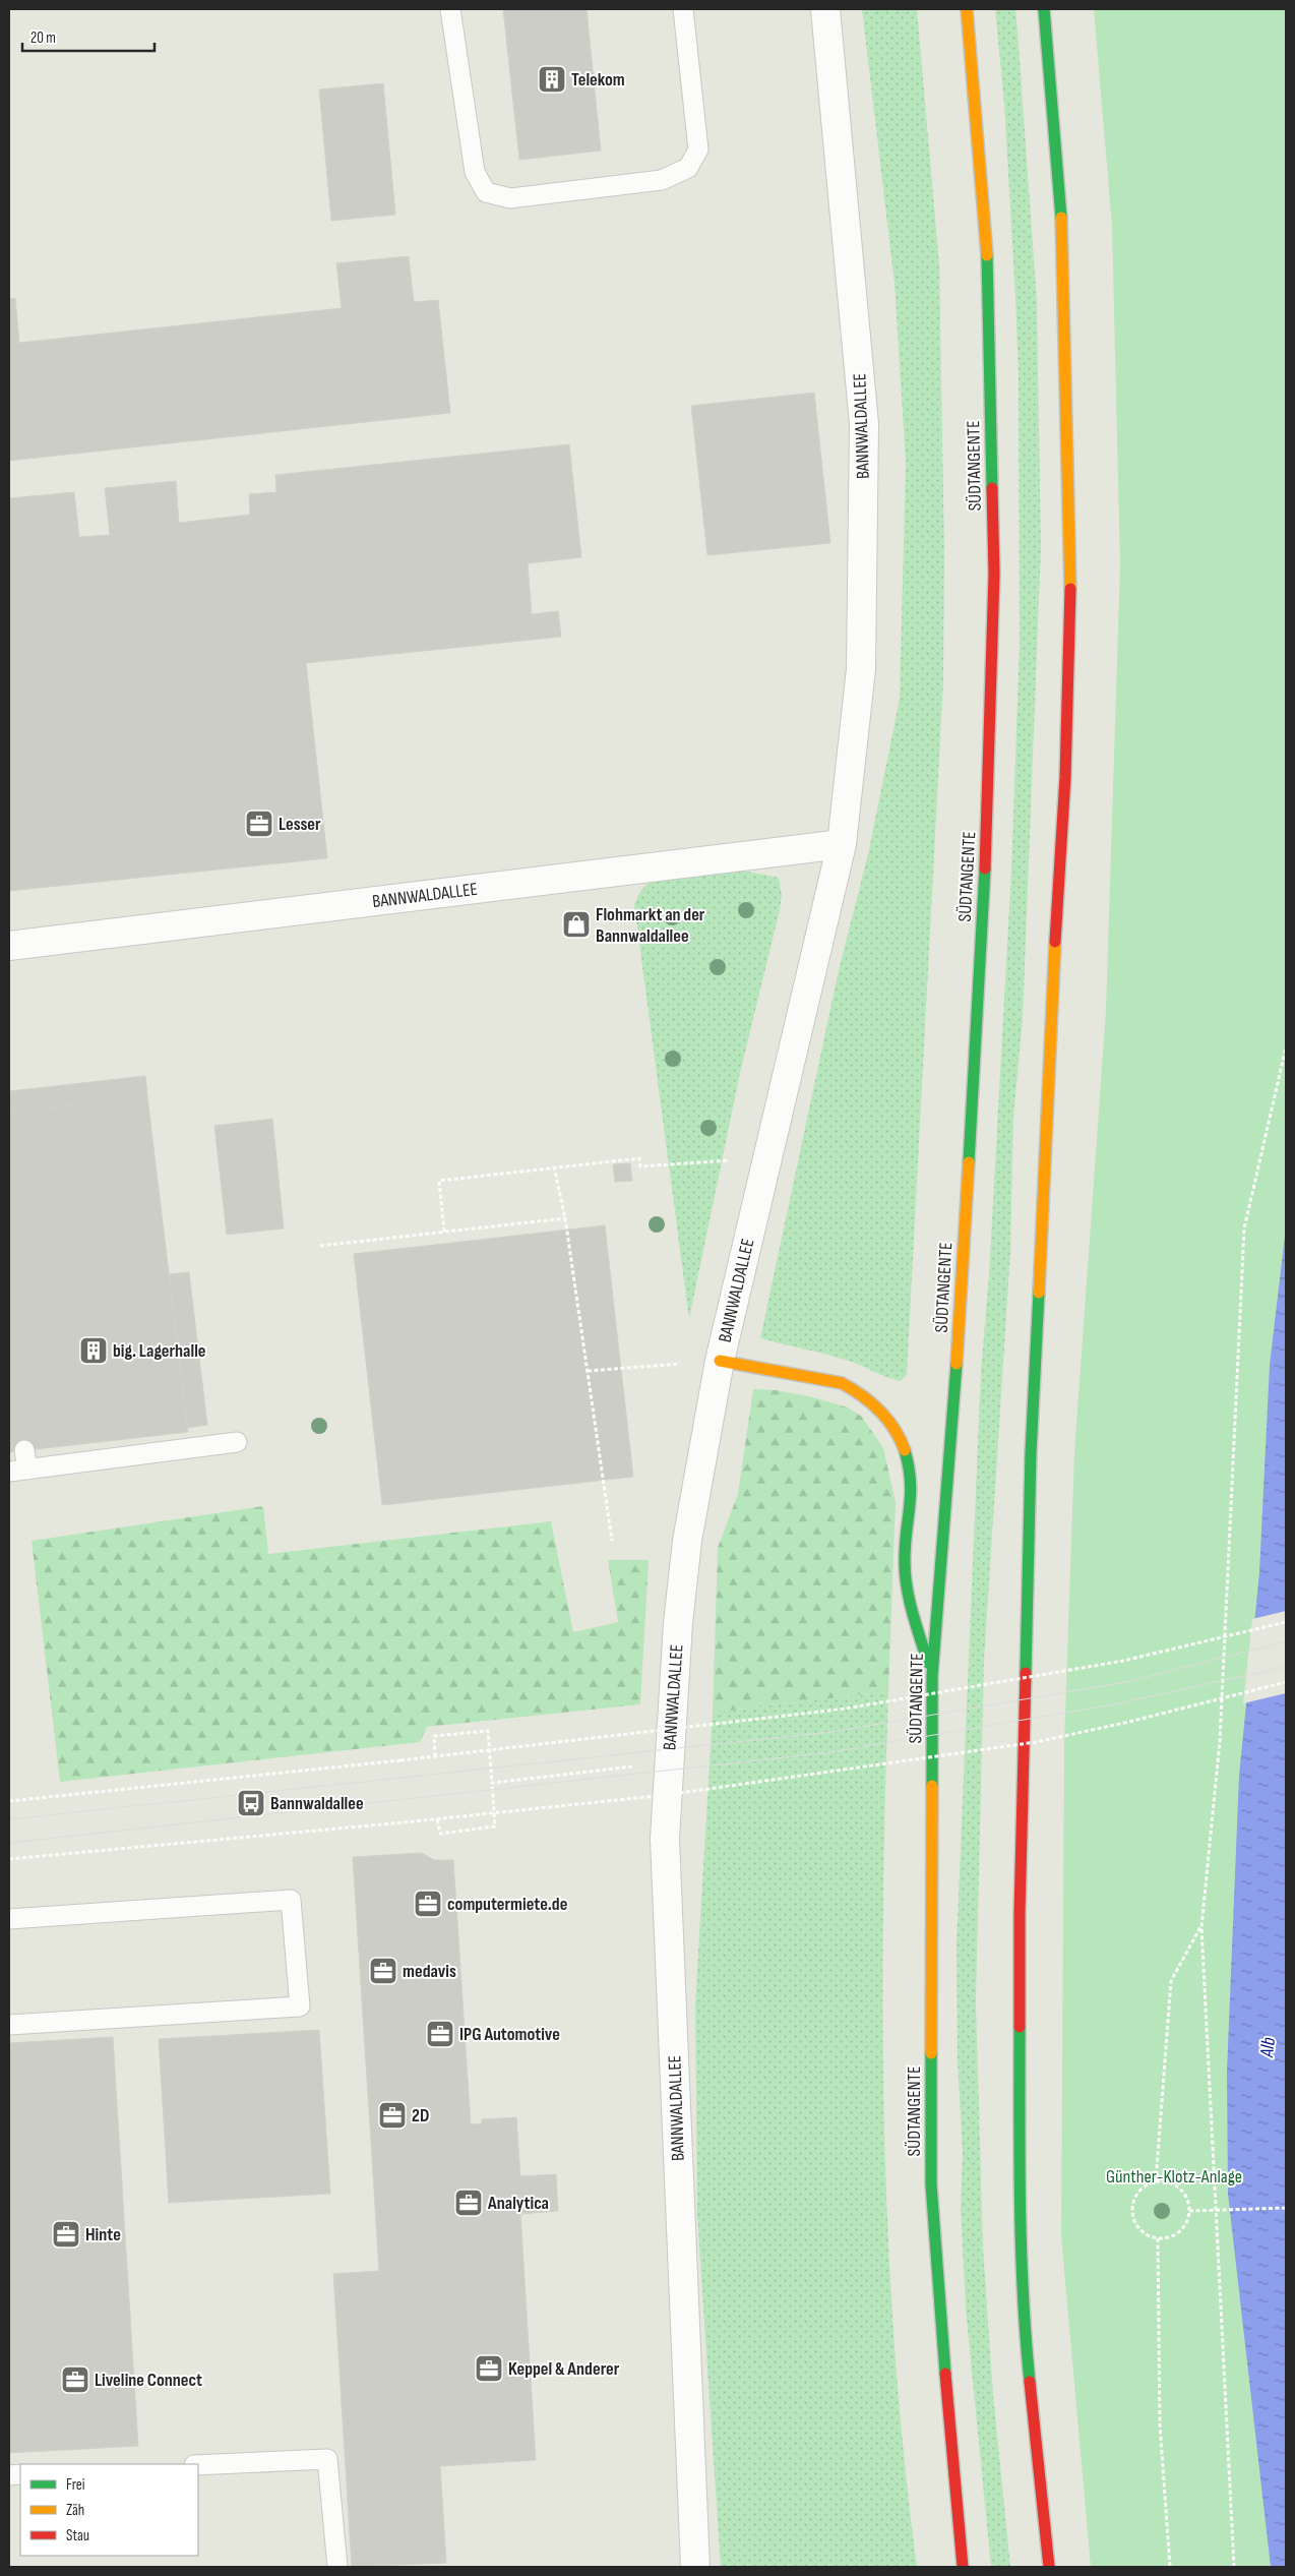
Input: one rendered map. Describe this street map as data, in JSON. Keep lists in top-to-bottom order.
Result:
{
  "streets": {
    "highway": ["SÜDTANGENTE"],
    "street": ["BANNWALDALLEE"]
  },
  "water": ["Alb"],
  "parks": ["Günther-Klotz-Anlage"],
  "places": {
    "building": ["Telekom", "big. Lagerhalle"],
    "office": [
      "Lesser",
      "computermiete.de",
      "medavis",
      "IPG Automotive",
      "2D",
      "Analytica",
      "Hinte",
      "Keppel & Anderer",
      "Liveline Connect"
    ],
    "shop": ["Flohmarkt an der Bannwaldallee"],
    "bus stop": ["Bannwaldallee"]
  },
  "legend": ["Frei", "Zäh", "Stau"],
  "scale_bar": "20 m"
}
